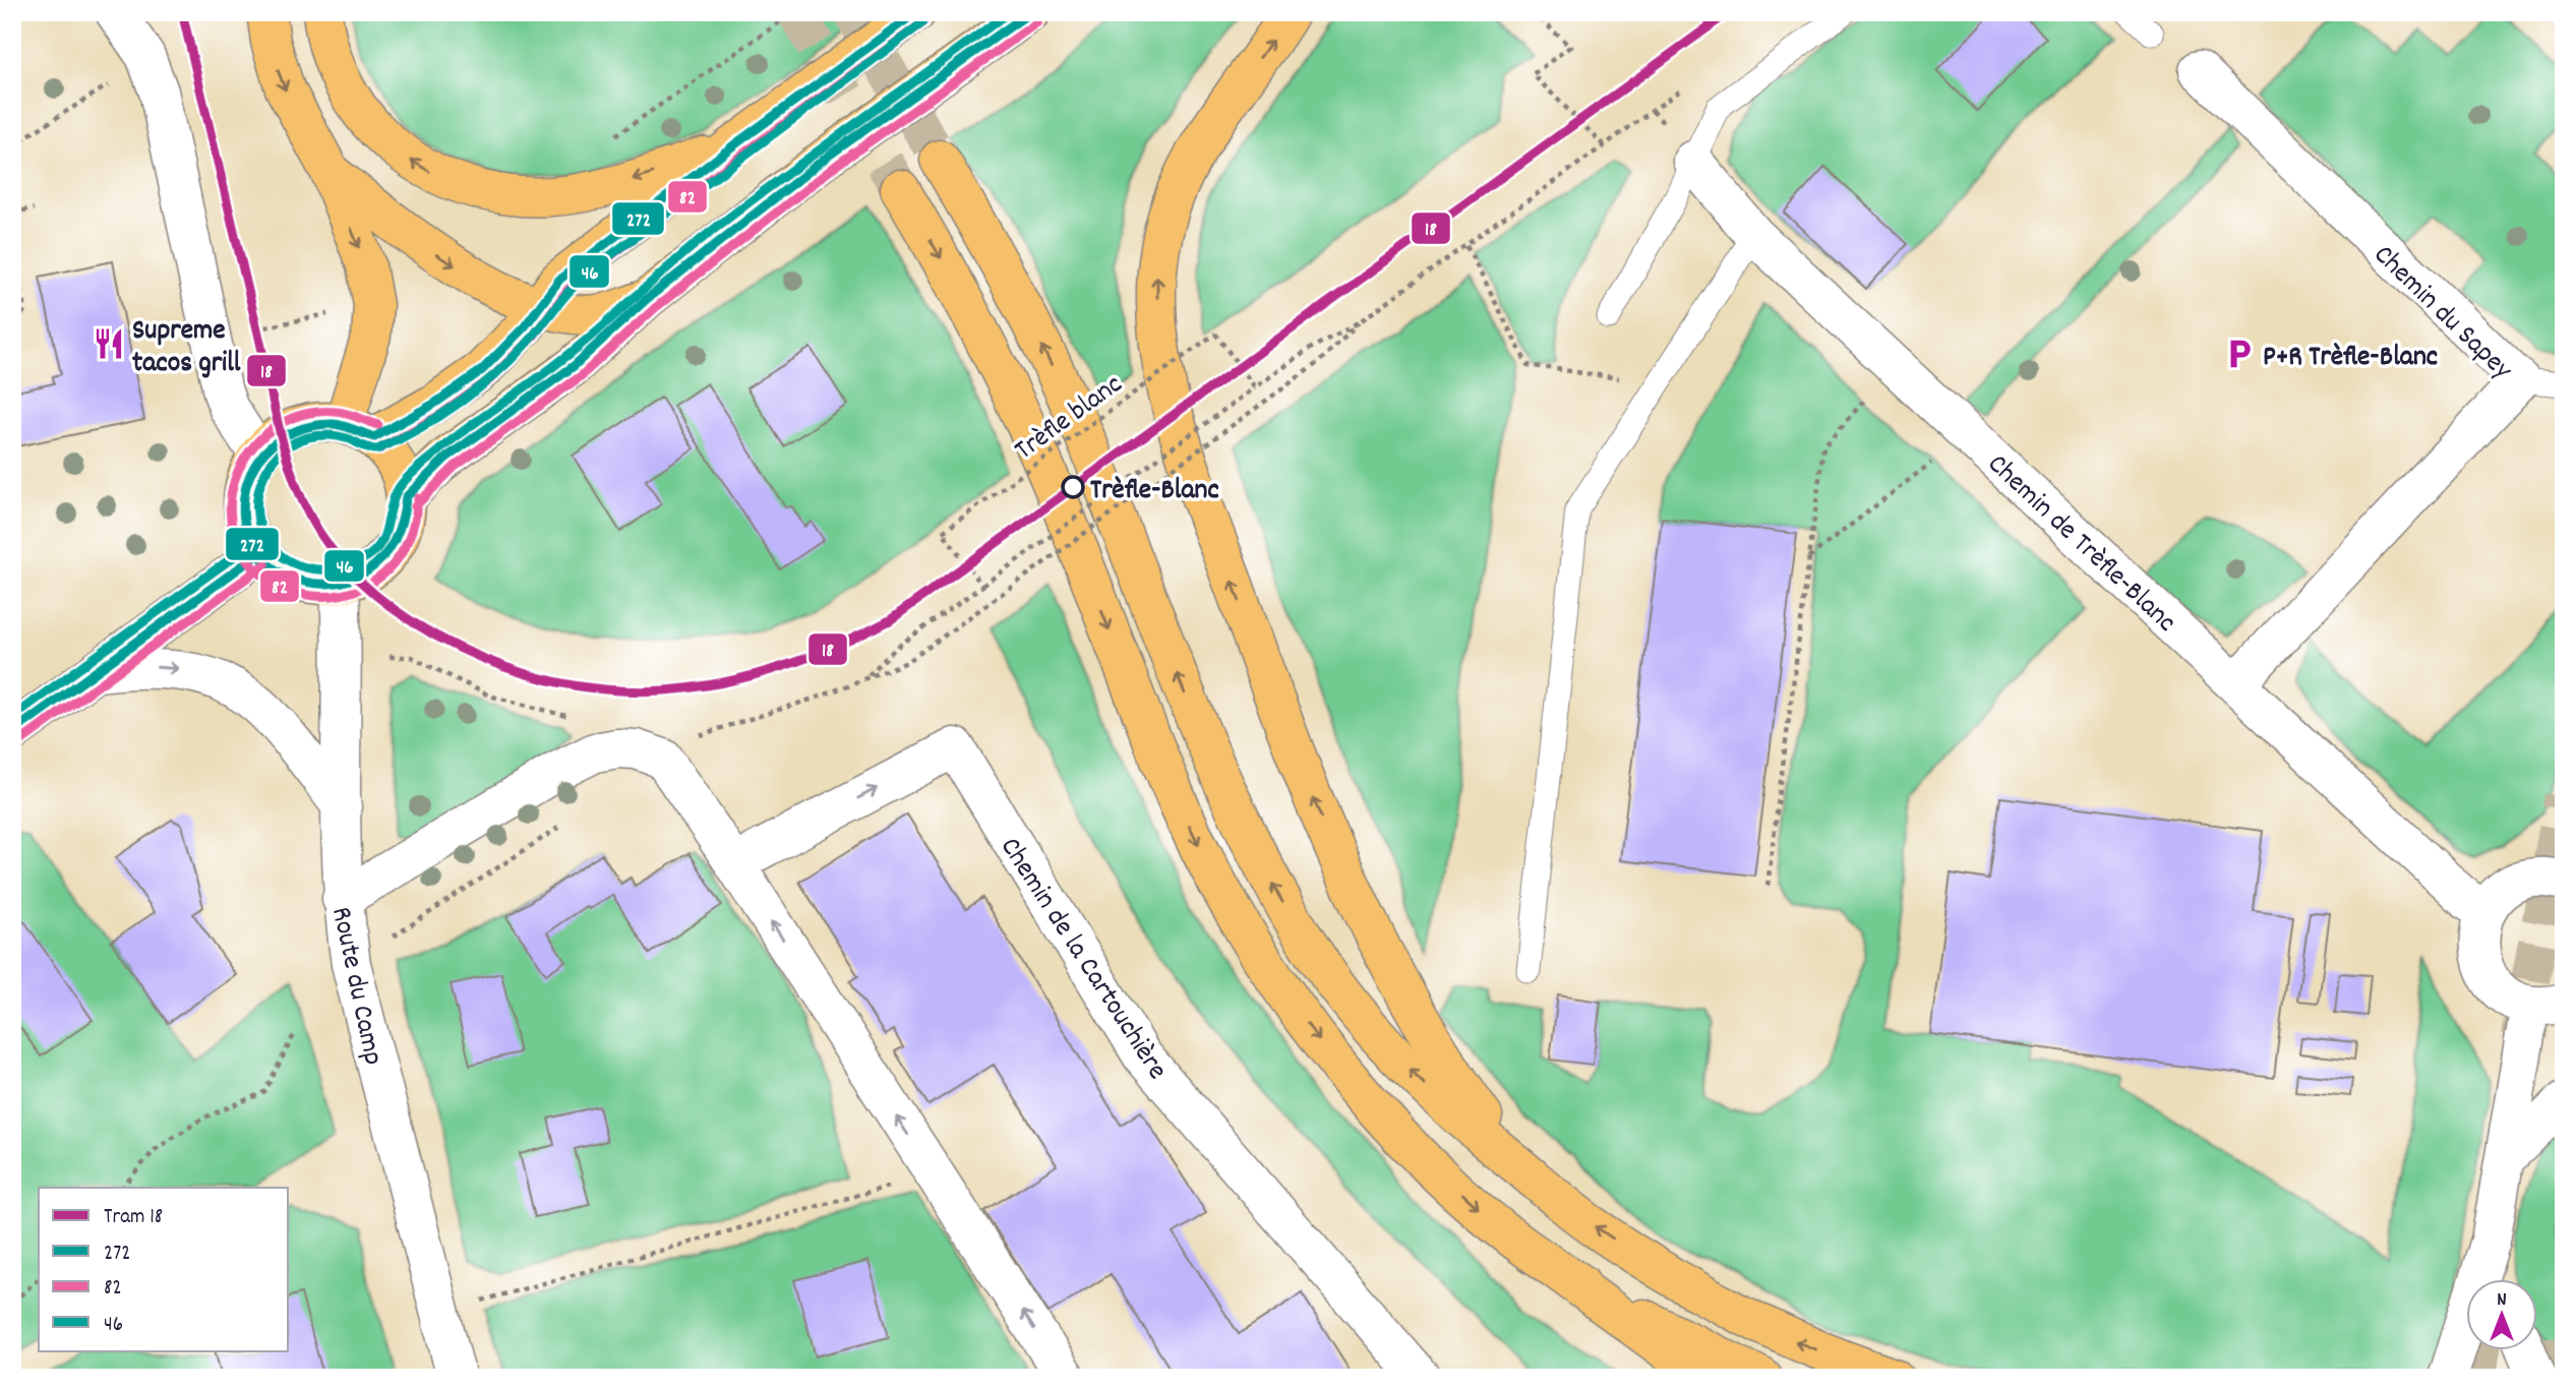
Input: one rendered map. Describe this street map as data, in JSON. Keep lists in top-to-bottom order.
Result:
{
  "streets": {
    "street": [
      "Chemin du Sapey",
      "Chemin de Trèfle-Blanc",
      "Chemin de la Cartouchière",
      "Route du Camp"
    ],
    "path": ["Trèfle blanc"]
  },
  "crossings": [
    ["Chemin du Sapey", "Chemin de Trèfle-Blanc"]
  ],
  "places": {
    "restaurant": ["Supreme tacos grill"],
    "parking": ["P+R Trèfle-Blanc"],
    "other": ["Trèfle-Blanc"]
  },
  "lines": [
    "tram line 18",
    "transit line 272",
    "transit line 46",
    "transit line 82"
  ],
  "legend": [
    "Tram 18",
    "272",
    "82",
    "46"
  ],
  "north": "top"
}
